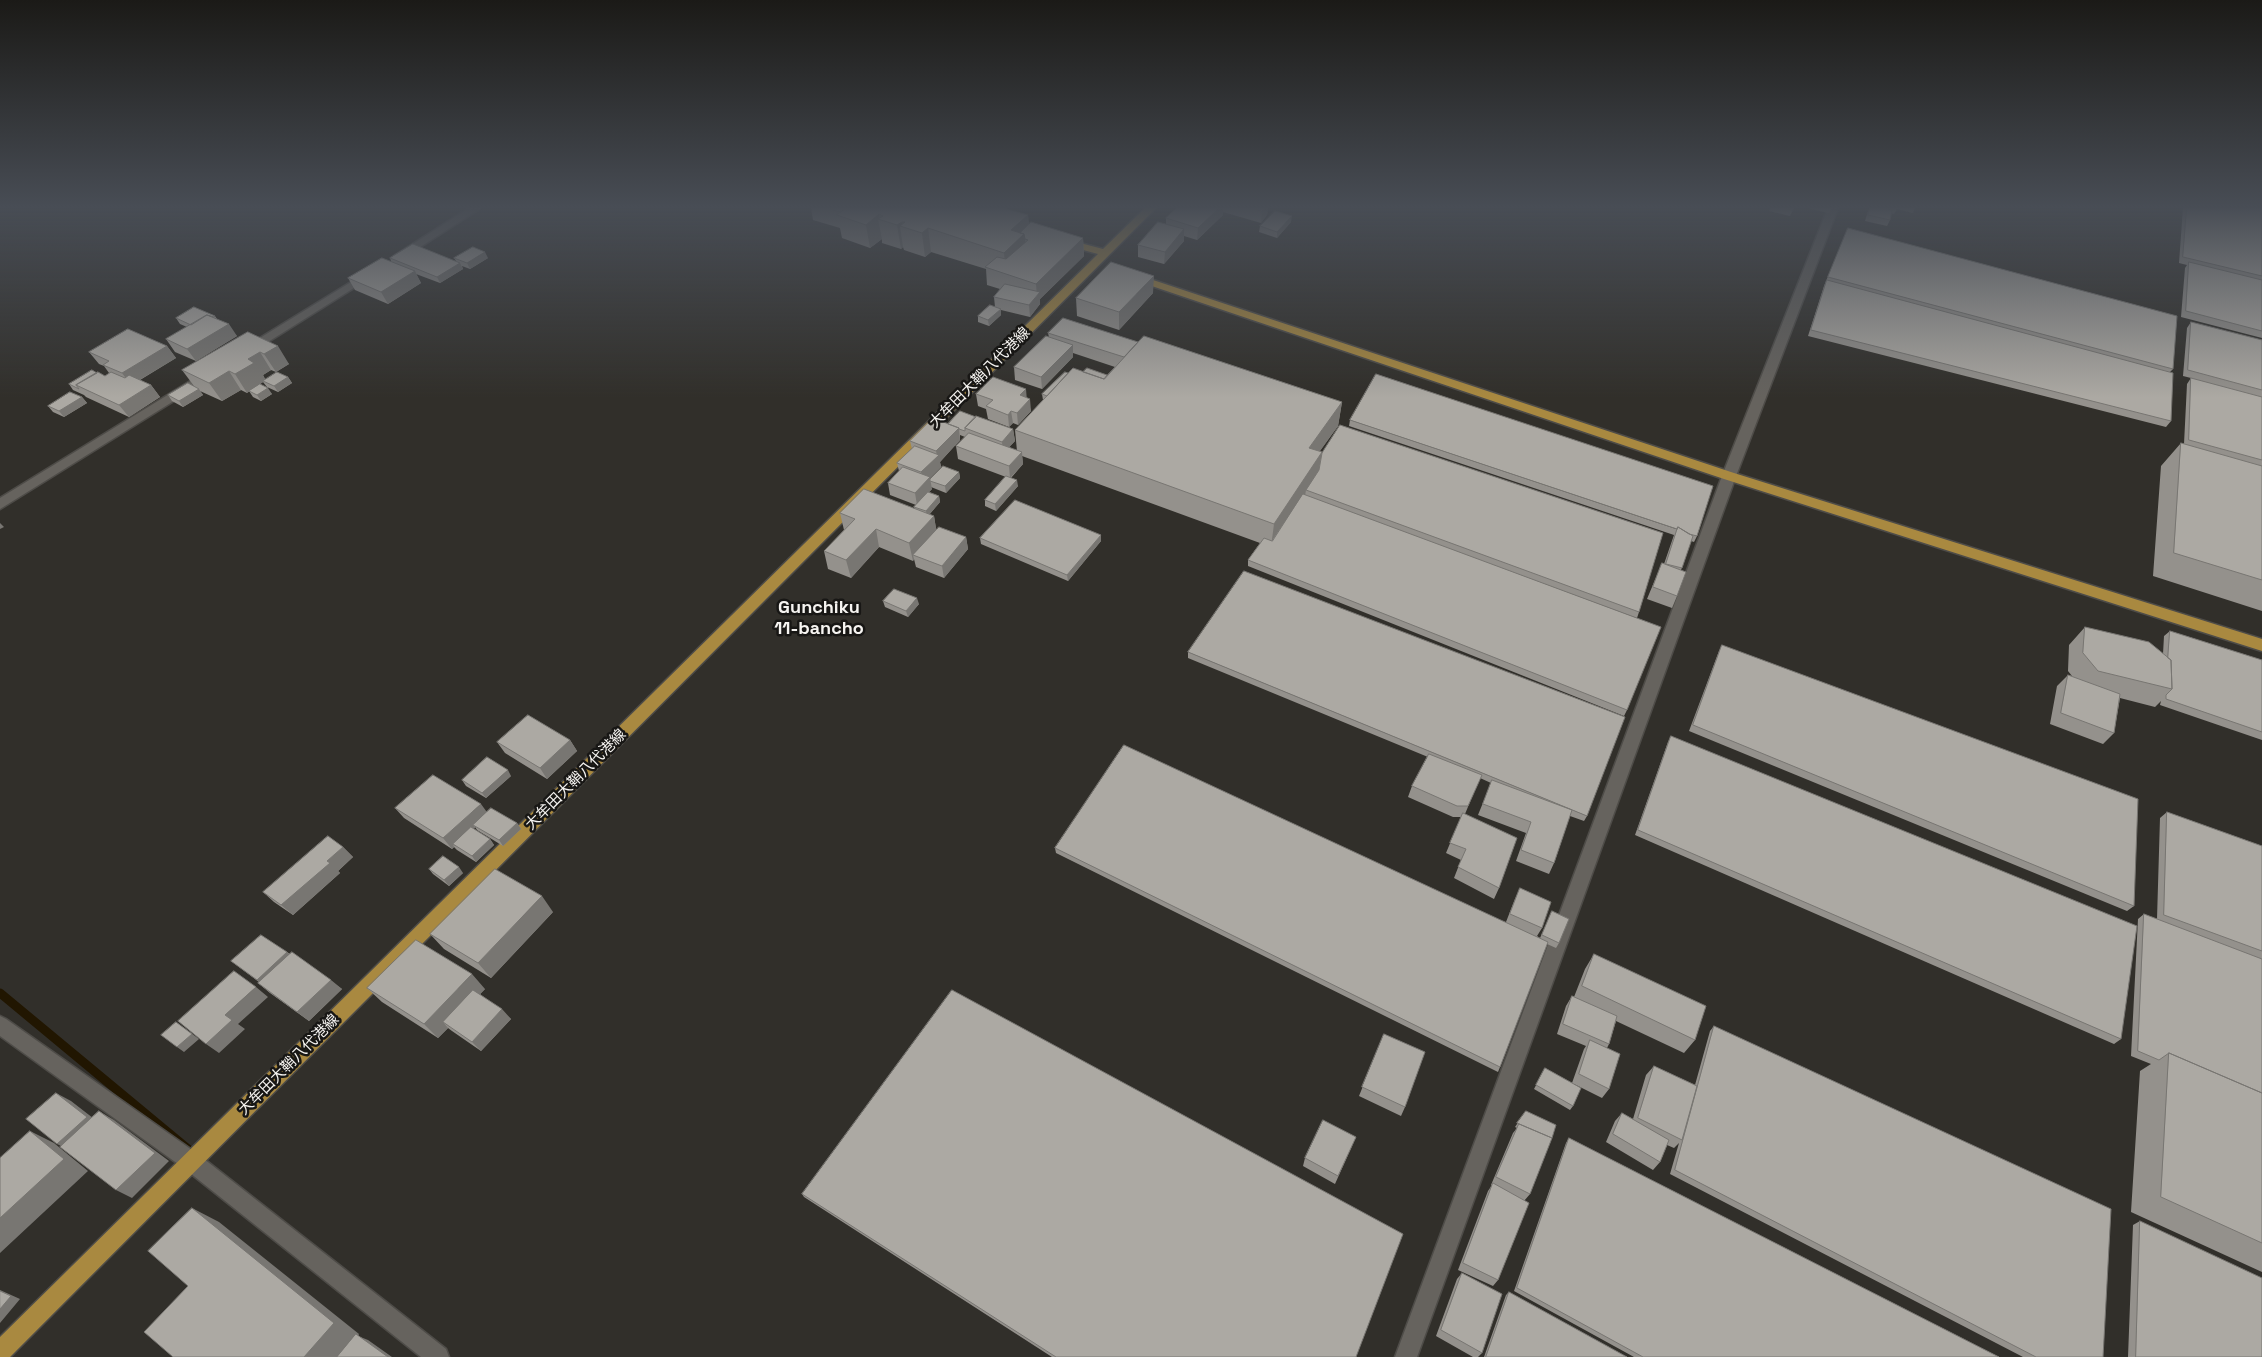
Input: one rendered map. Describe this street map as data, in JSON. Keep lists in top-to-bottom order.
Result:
{
  "streets": {
    "main road": ["大牟田大鞘八代港線"]
  },
  "districts": ["Gunchiku 11-bancho"]
}
